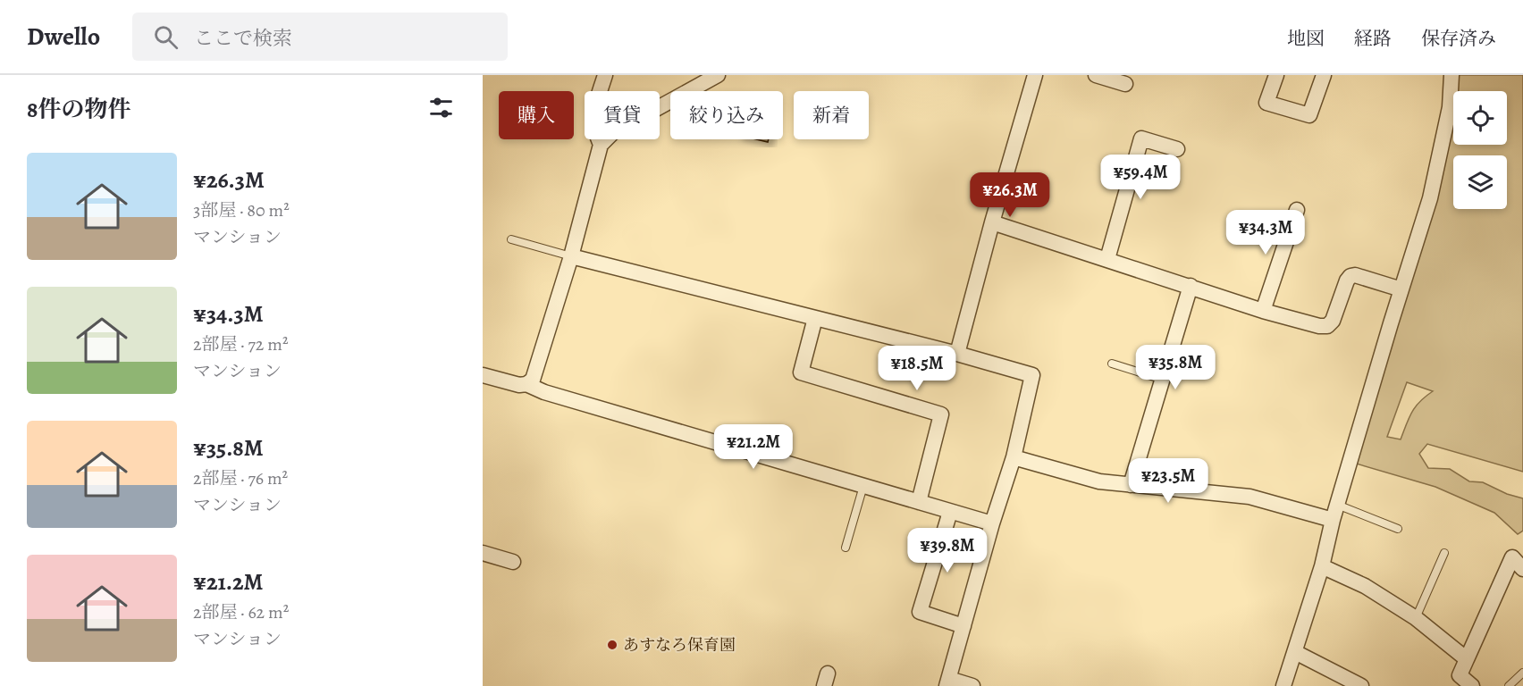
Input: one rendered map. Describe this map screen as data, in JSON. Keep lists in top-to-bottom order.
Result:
{
  "places": ["あすなろ保育園"],
  "page": {
    "header": "Dwello",
    "search": "ここで検索",
    "nav": ["地図", "経路", "保存済み"],
    "heading": "8件の物件",
    "chip": [
      "購入",
      "賃貸",
      "絞り込み",
      "新着"
    ],
    "list": [
      {
        "name": "¥26.3M",
        "note": "3部屋 · 80 m² · マンション"
      },
      {
        "name": "¥34.3M",
        "note": "2部屋 · 72 m² · マンション"
      },
      {
        "name": "¥35.8M",
        "note": "2部屋 · 76 m² · マンション"
      },
      {
        "name": "¥21.2M",
        "note": "2部屋 · 62 m² · マンション"
      }
    ],
    "price": [
      "¥59.4M",
      "¥26.3M",
      "¥34.3M",
      "¥35.8M",
      "¥18.5M",
      "¥21.2M",
      "¥23.5M",
      "¥39.8M"
    ]
  }
}
